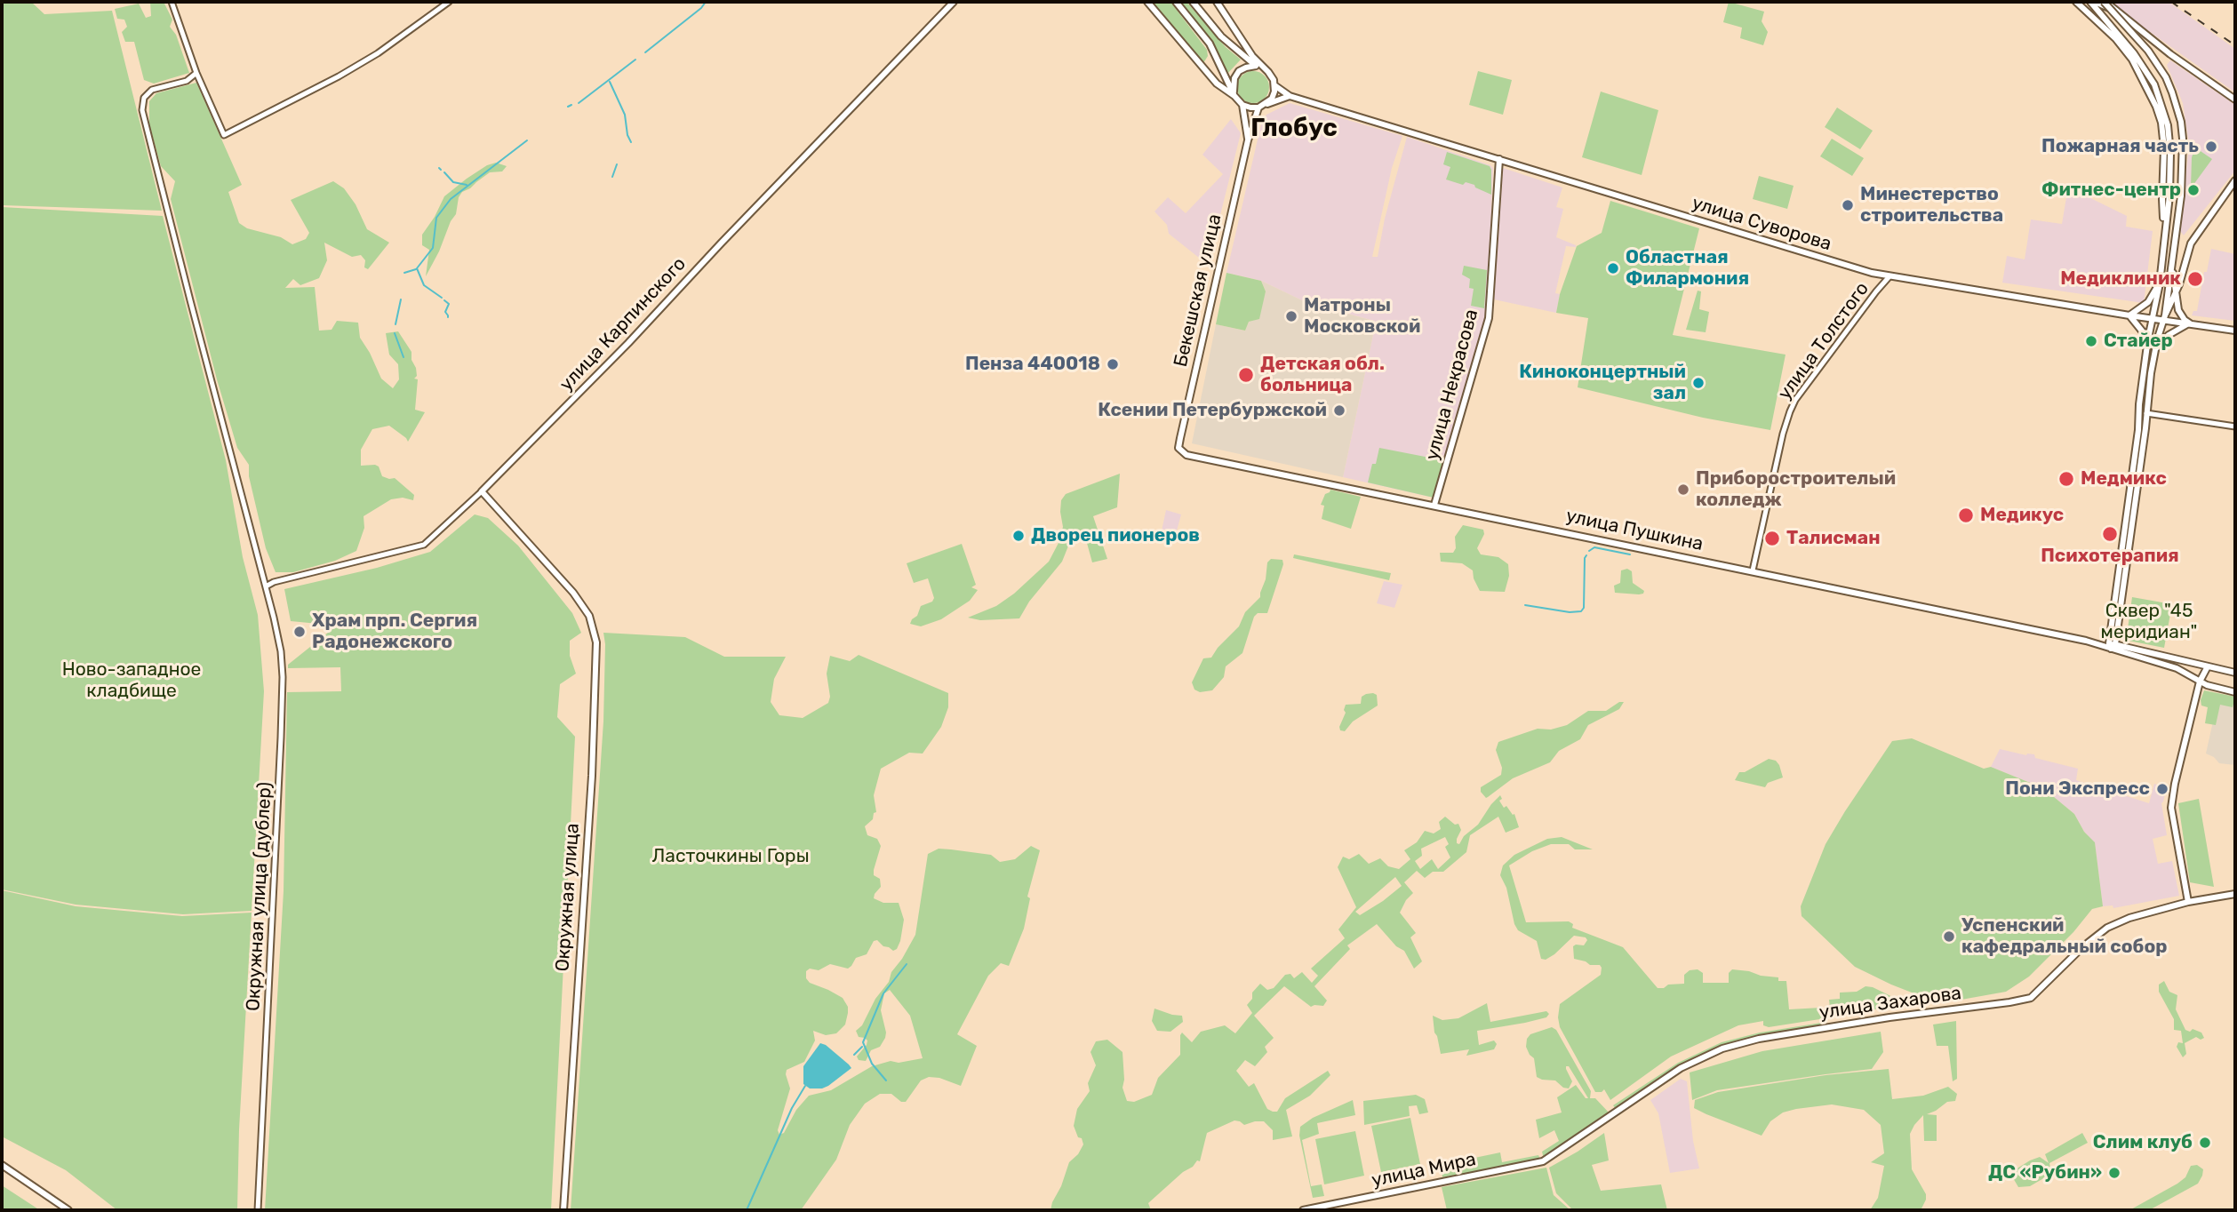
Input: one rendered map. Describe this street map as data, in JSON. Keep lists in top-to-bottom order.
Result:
{
  "streets": {
    "main road": [
      "улица Суворова",
      "Бекешская улица",
      "улица Карпинского",
      "улица Некрасова",
      "улица Пушкина",
      "Окружная улица",
      "улица Захарова",
      "улица Мира"
    ],
    "street": ["улица Толстого", "Окружная улица (дублер)"]
  },
  "crossings": [
    ["улица Суворова", "Бекешская улица"],
    ["улица Суворова", "улица Толстого"],
    ["улица Суворова", "улица Некрасова"],
    ["Бекешская улица", "улица Пушкина"],
    ["улица Карпинского", "Окружная улица (дублер)"],
    ["улица Карпинского", "Окружная улица"],
    ["улица Толстого", "улица Пушкина"],
    ["улица Некрасова", "улица Пушкина"],
    ["улица Захарова", "улица Мира"]
  ],
  "districts": ["Глобус"],
  "parks": ["Сквер \"45 меридиан\"", "Ново-западное кладбище", "Ласточкины Горы"],
  "places": [
    "Пожарная часть",
    "Фитнес-центр",
    "Минестерство строительства",
    "Областная Филармония",
    "Медиклиник",
    "Матроны Московской",
    "Стайер",
    "Пенза 440018",
    "Детская обл. больница",
    "Киноконцертный зал",
    "Ксении Петербуржской",
    "Медмикс",
    "Приборостроителый колледж",
    "Медикус",
    "Психотерапия",
    "Дворец пионеров",
    "Талисман",
    "Храм прп. Сергия Радонежского",
    "Пони Экспресс",
    "Успенский кафедральный собор",
    "Слим клуб",
    "ДС «Рубин»"
  ]
}
